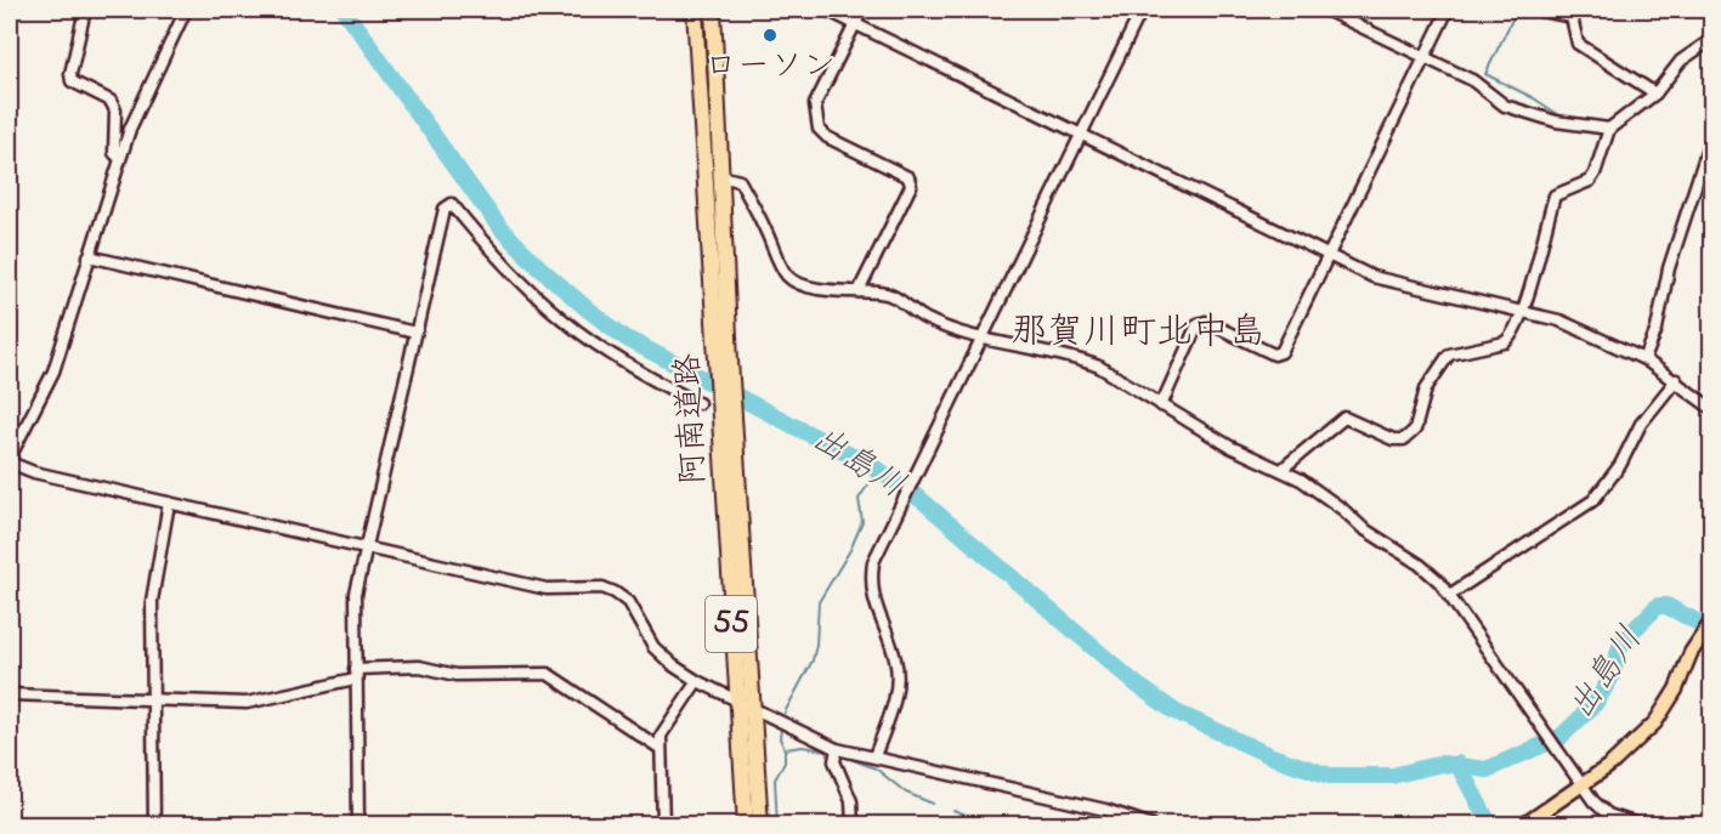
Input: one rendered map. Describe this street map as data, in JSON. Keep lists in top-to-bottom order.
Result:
{
  "streets": {
    "highway": ["阿南道路", "55"]
  },
  "districts": ["那賀川町北中島"],
  "water": ["出島川"],
  "places": ["ローソン"]
}
